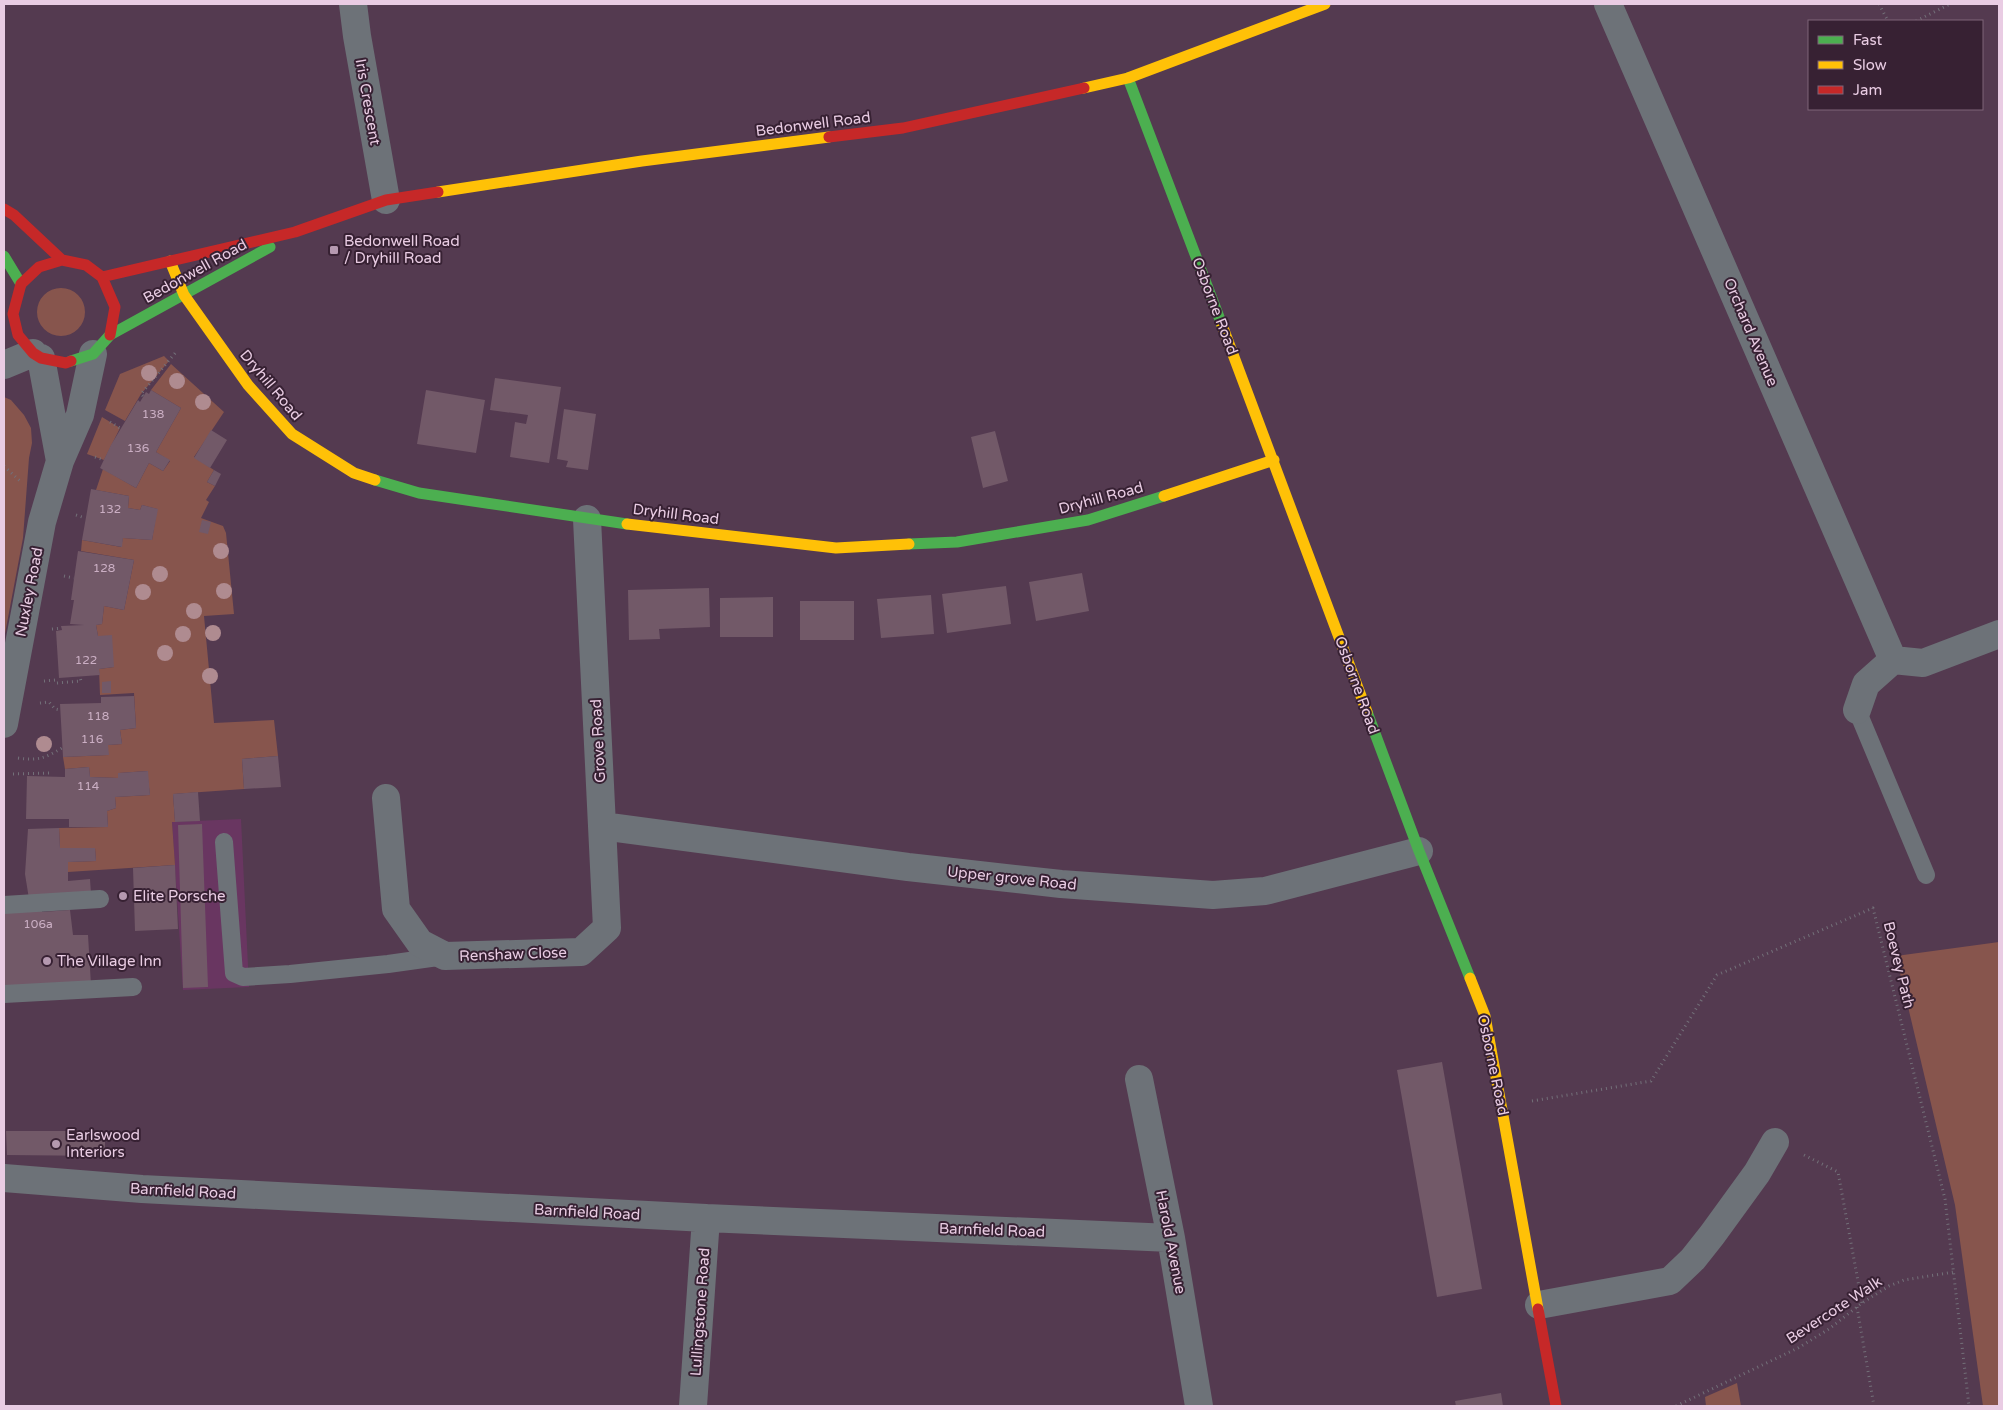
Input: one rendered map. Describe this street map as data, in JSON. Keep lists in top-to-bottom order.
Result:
{
  "streets": {
    "street": [
      "Iris Crescent",
      "Bedonwell Road",
      "Osborne Road",
      "Orchard Avenue",
      "Dryhill Road",
      "Nuxley Road",
      "Grove Road",
      "Upper grove Road",
      "Renshaw Close",
      "Barnfield Road",
      "Harold Avenue",
      "Lullingstone Road"
    ],
    "path": ["Boevey Path", "Bevercote Walk"]
  },
  "crossings": [
    ["Iris Crescent", "Bedonwell Road"],
    ["Bedonwell Road", "Osborne Road"],
    ["Bedonwell Road", "Dryhill Road"],
    ["Bedonwell Road", "Nuxley Road"],
    ["Osborne Road", "Dryhill Road"],
    ["Osborne Road", "Upper grove Road"],
    ["Osborne Road", "Boevey Path"],
    ["Dryhill Road", "Grove Road"],
    ["Grove Road", "Upper grove Road"],
    ["Grove Road", "Renshaw Close"],
    ["Boevey Path", "Bevercote Walk"],
    ["Barnfield Road", "Harold Avenue"],
    ["Barnfield Road", "Lullingstone Road"]
  ],
  "places": {
    "transit": ["Bedonwell Road / Dryhill Road"],
    "other": ["Elite Porsche", "The Village Inn", "Earlswood Interiors"]
  },
  "house_numbers": [
    "138",
    "136",
    "132",
    "128",
    "122",
    "118",
    "116",
    "114",
    "106a"
  ],
  "legend": ["Fast", "Slow", "Jam"]
}
